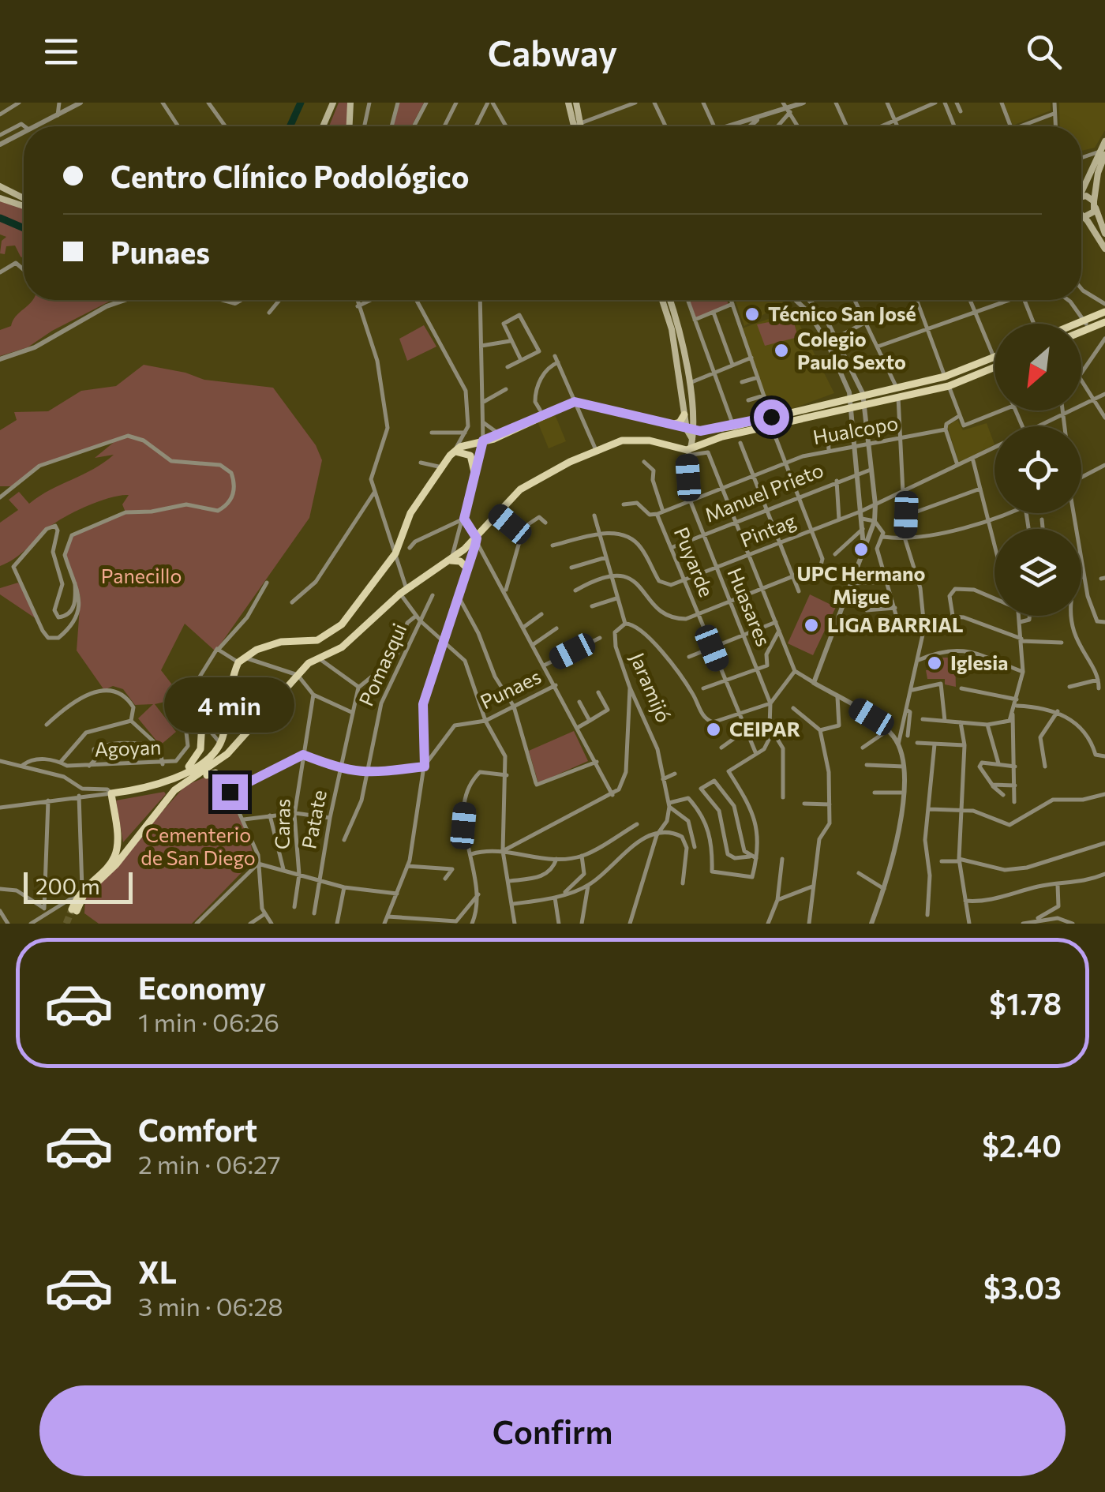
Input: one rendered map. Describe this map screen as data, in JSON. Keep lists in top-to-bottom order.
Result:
{
  "streets": {
    "street": [
      "Hualcopo",
      "Manuel Prieto",
      "Pintag",
      "Puyarde",
      "Huasares",
      "Pomasqui",
      "Jaramijó",
      "Punaes",
      "Agoyan",
      "Patate",
      "Caras"
    ]
  },
  "crossings": [
    ["Hualcopo", "Puyarde"],
    ["Hualcopo", "Huasares"],
    ["Manuel Prieto", "Puyarde"],
    ["Manuel Prieto", "Huasares"],
    ["Pintag", "Puyarde"],
    ["Pintag", "Huasares"],
    ["Puyarde", "Jaramijó"]
  ],
  "parks": ["Panecillo", "Cementerio de San Diego"],
  "places": [
    "Técnico San José",
    "Colegio Paulo Sexto",
    "UPC Hermano Migue",
    "LIGA BARRIAL",
    "Iglesia",
    "CEIPAR"
  ],
  "scale_bar": "200 m",
  "north": "bottom left",
  "page": {
    "header": "Cabway",
    "banner": ["Centro Clínico Podológico", "Punaes"],
    "bubble": "4 min",
    "scale": "200 m",
    "list": [
      {
        "name": "Economy",
        "note": "1 min · 06:26",
        "value": "$1.78"
      },
      {
        "name": "Comfort",
        "note": "2 min · 06:27",
        "value": "$2.40"
      },
      {
        "name": "XL",
        "note": "3 min · 06:28",
        "value": "$3.03"
      }
    ],
    "buttons": "Confirm"
  }
}
